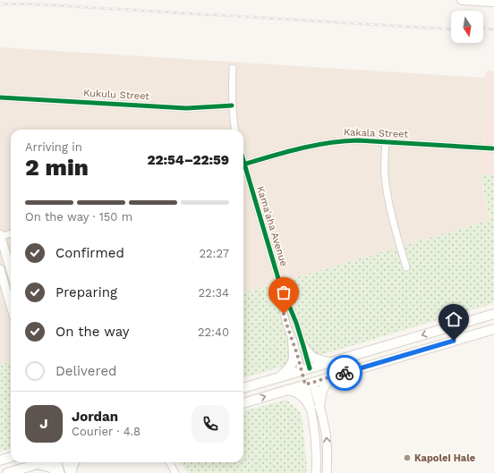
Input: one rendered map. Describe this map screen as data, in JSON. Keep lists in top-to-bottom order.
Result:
{
  "streets": {
    "street": ["Kukulu Street", "Kakala Street", "Kama'aha Avenue"]
  },
  "places": ["Kapolei Hale"],
  "north": "bottom",
  "page": {
    "heading": ["2 min", "Arriving in", "22:54–22:59"],
    "panel": ["Jordan", "Courier · 4.8"],
    "bar": "On the way · 150 m",
    "list": [
      ["Confirmed", "22:27"],
      ["Preparing", "22:34"],
      ["On the way", "22:40"],
      "Delivered"
    ],
    "round": "J"
  }
}
